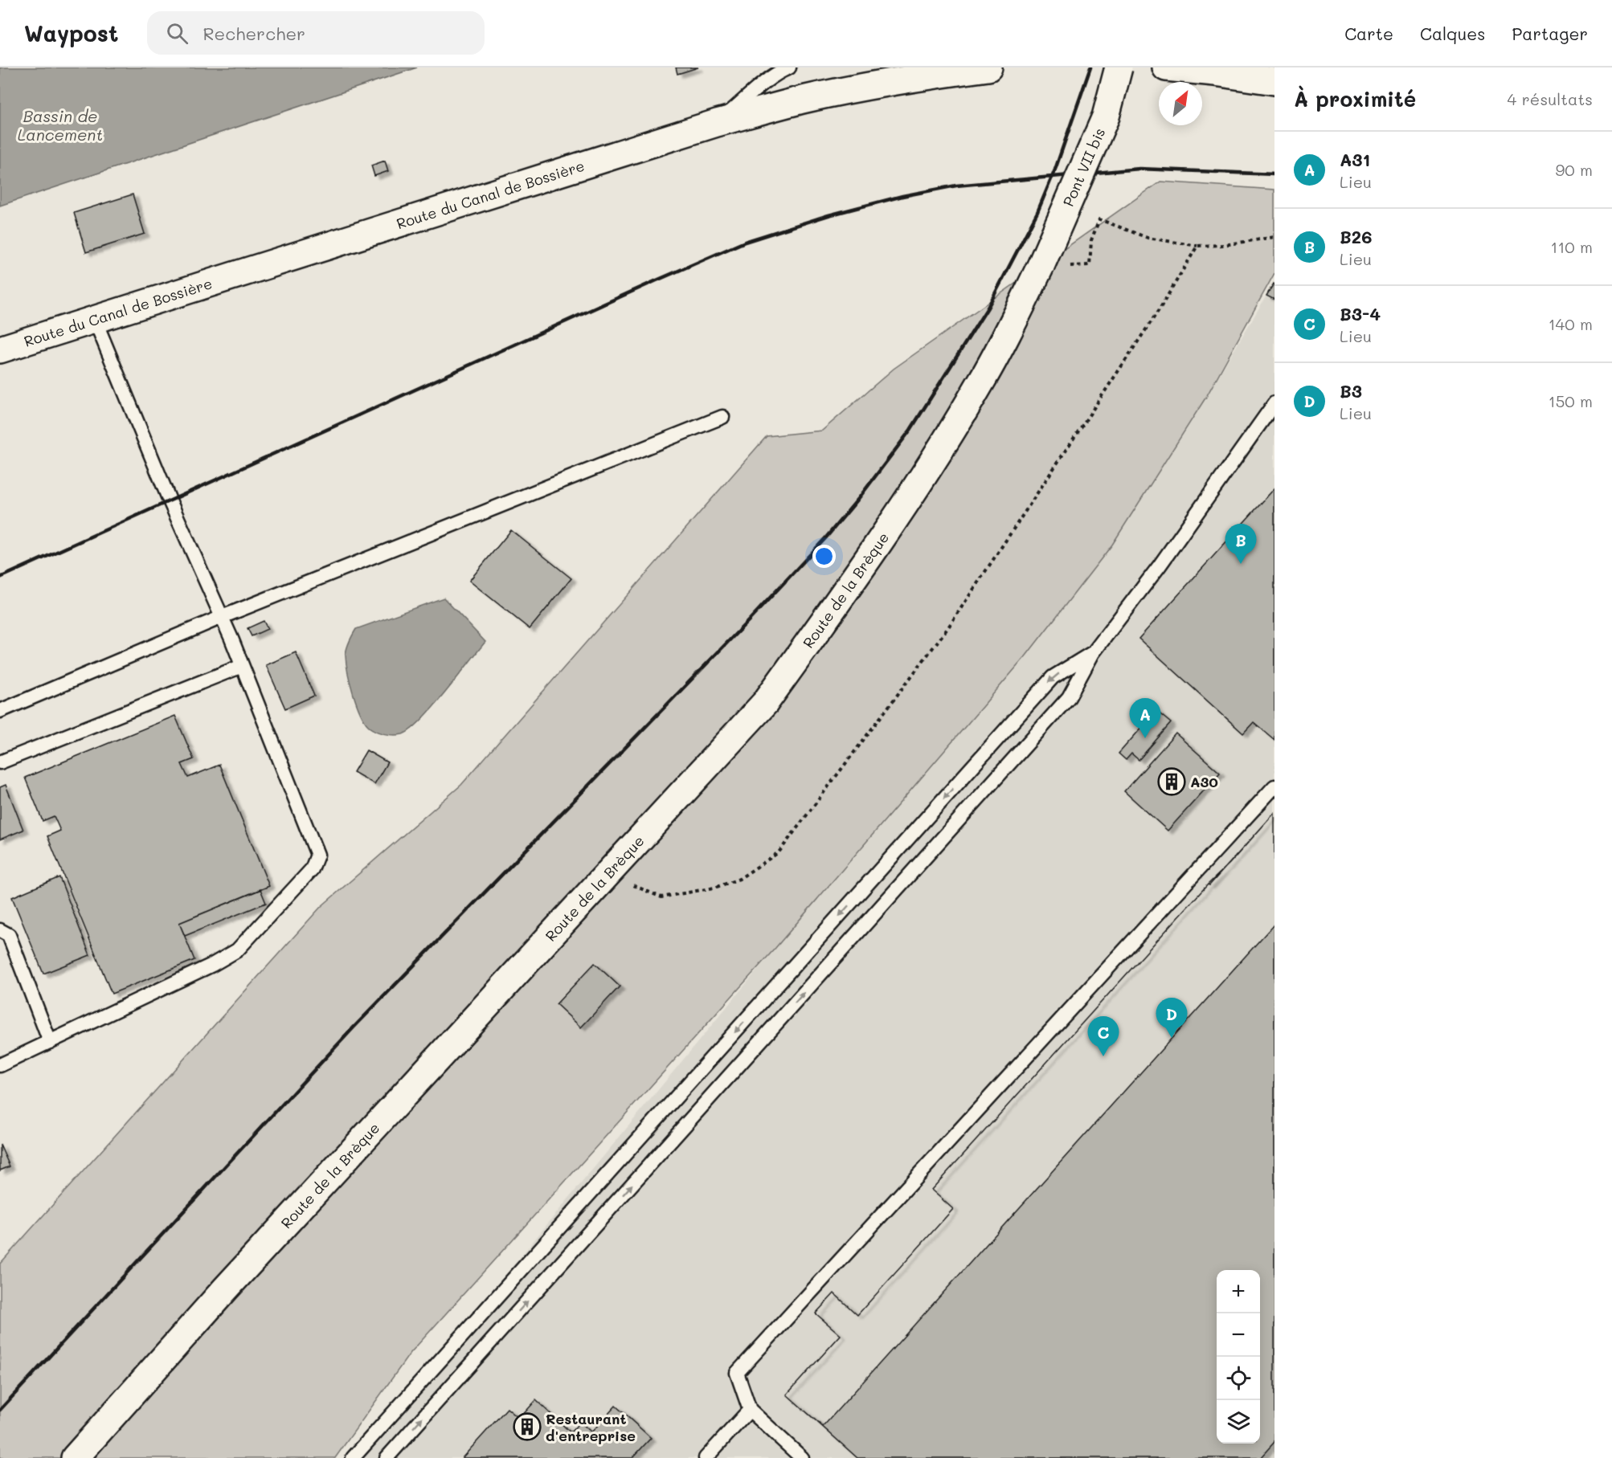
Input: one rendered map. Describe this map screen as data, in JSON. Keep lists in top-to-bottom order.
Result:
{
  "streets": {
    "main road": ["Pont VII bis", "Route du Canal de Bossière", "Route de la Brèque"]
  },
  "crossings": [
    ["Pont VII bis", "Route de la Brèque"]
  ],
  "water": ["Bassin de Lancement"],
  "places": {
    "building": ["A30", "Restaurant d'entreprise"]
  },
  "north": "top right",
  "page": {
    "header": "Waypost",
    "search": "Rechercher",
    "nav": ["Carte", "Calques", "Partager"],
    "heading": ["À proximité", "4 résultats"],
    "list": [
      {
        "mark": "A",
        "name": "A31",
        "note": "Lieu",
        "value": "90 m"
      },
      {
        "mark": "B",
        "name": "B26",
        "note": "Lieu",
        "value": "110 m"
      },
      {
        "mark": "C",
        "name": "B3-4",
        "note": "Lieu",
        "value": "140 m"
      },
      {
        "mark": "D",
        "name": "B3",
        "note": "Lieu",
        "value": "150 m"
      }
    ],
    "pins": [
      "B",
      "A",
      "D",
      "C"
    ],
    "map_buttons": ["+", "−"]
  }
}
